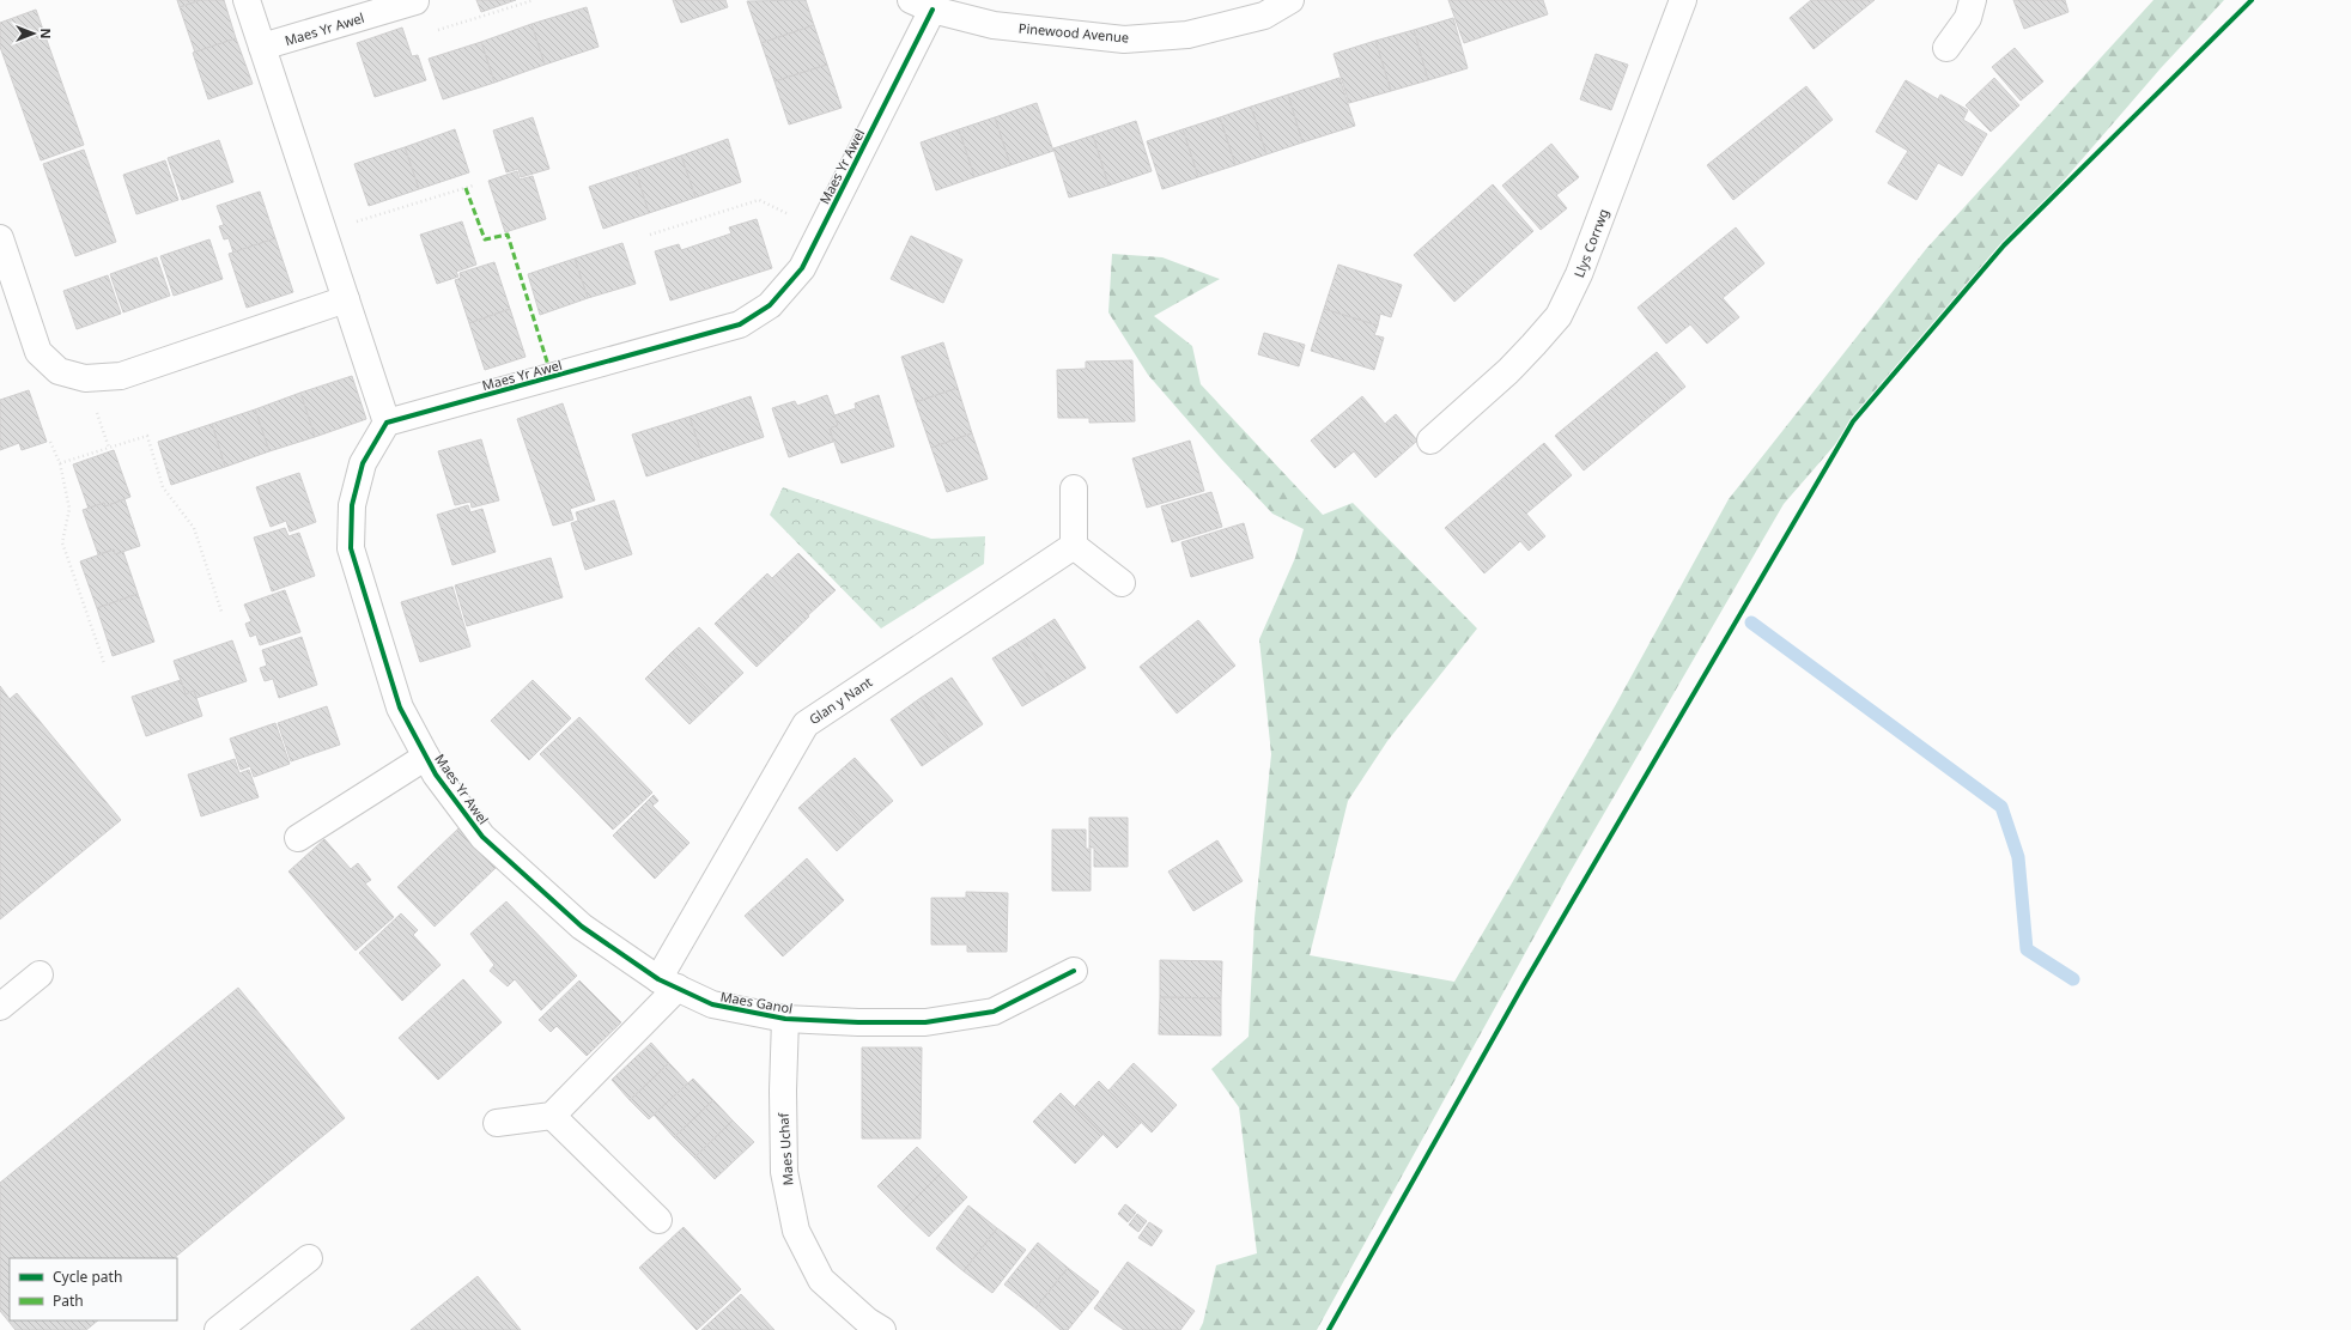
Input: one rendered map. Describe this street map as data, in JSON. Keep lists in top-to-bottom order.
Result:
{
  "streets": {
    "street": [
      "Maes Yr Awel",
      "Pinewood Avenue",
      "Llys Corrwg",
      "Glan y Nant",
      "Maes Ganol",
      "Maes Uchaf"
    ]
  },
  "crossings": [
    ["Maes Yr Awel", "Pinewood Avenue"],
    ["Maes Yr Awel", "Maes Ganol"],
    ["Glan y Nant", "Maes Ganol"],
    ["Maes Ganol", "Maes Uchaf"]
  ],
  "legend": ["Cycle path", "Path"],
  "north": "right"
}
